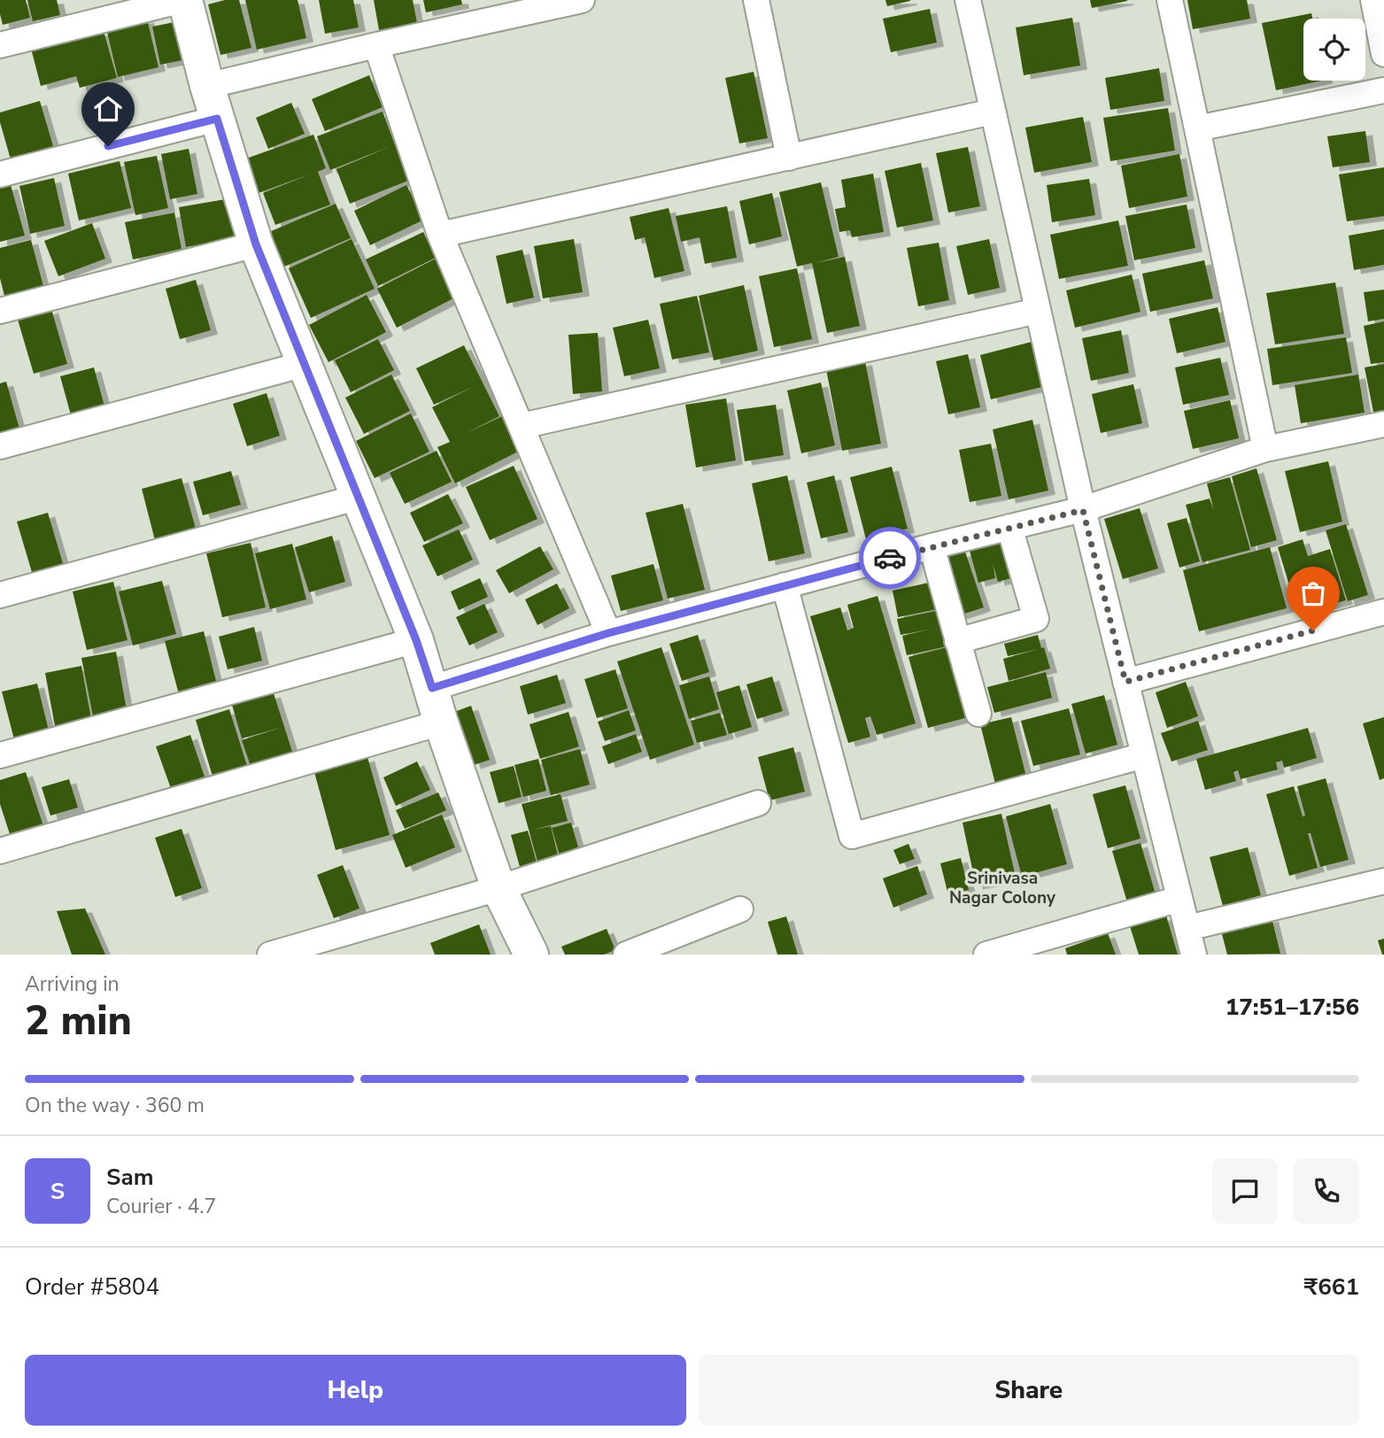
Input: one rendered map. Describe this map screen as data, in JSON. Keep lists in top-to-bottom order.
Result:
{
  "districts": ["Srinivasa Nagar Colony"],
  "page": {
    "heading": ["2 min", "Arriving in", "17:51–17:56"],
    "panel": [
      "Sam",
      "Courier · 4.7",
      "Order #5804",
      "₹661"
    ],
    "bar": "On the way · 360 m",
    "round": "S",
    "buttons": ["Help", "Share"]
  }
}
